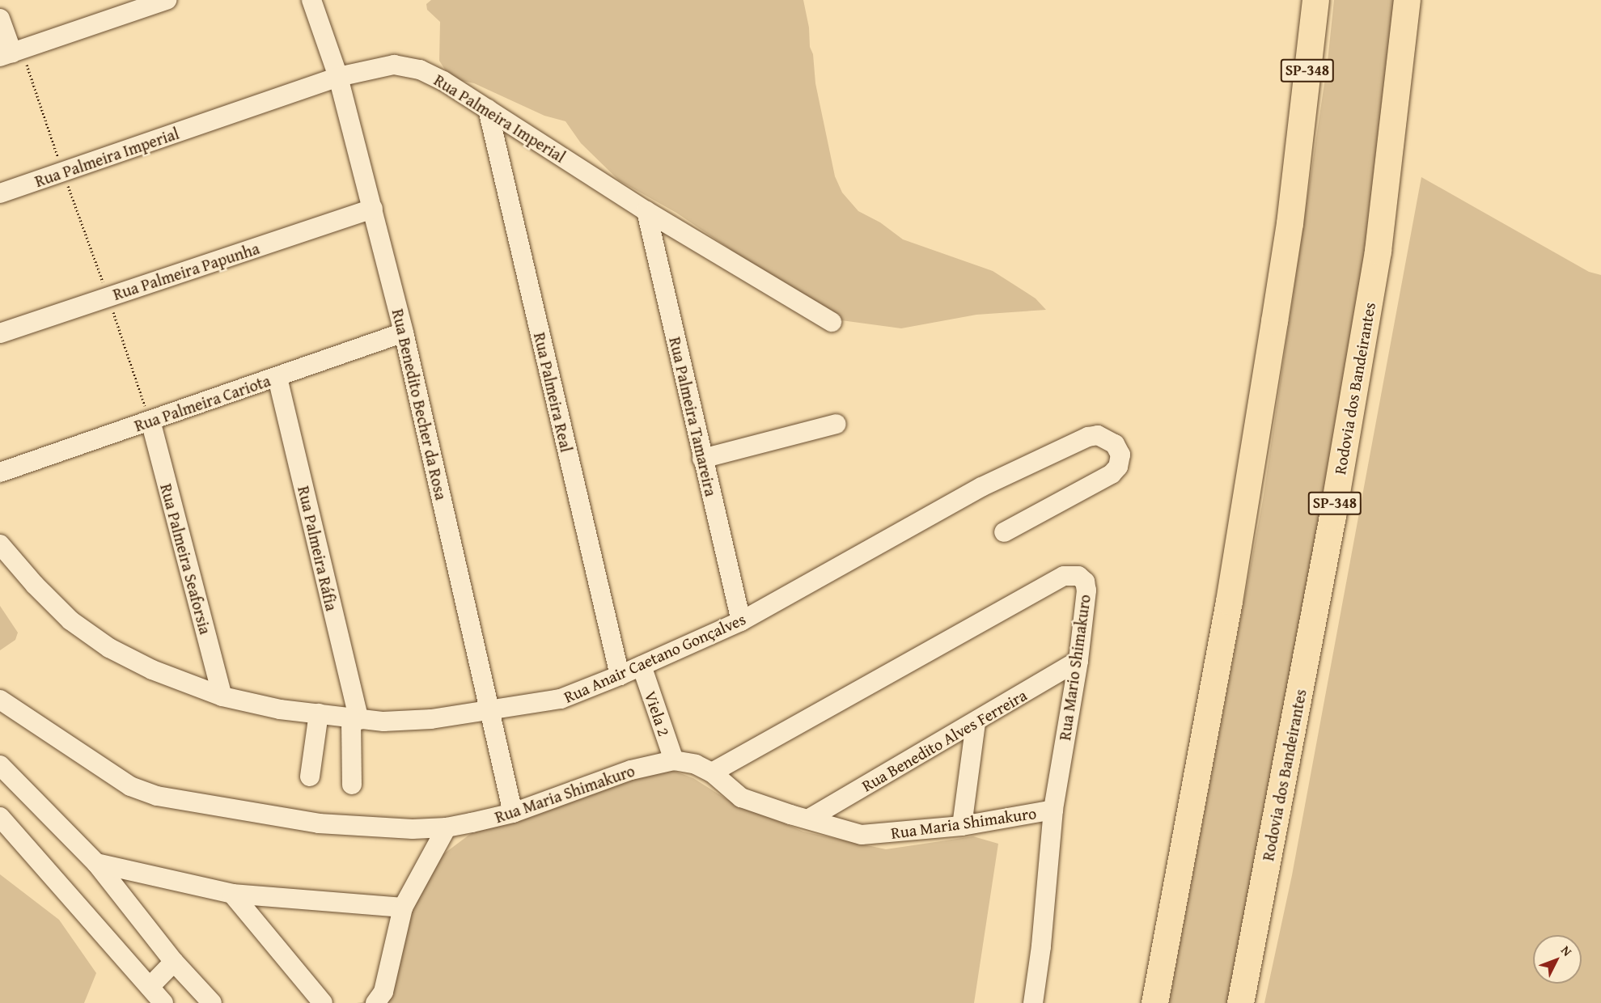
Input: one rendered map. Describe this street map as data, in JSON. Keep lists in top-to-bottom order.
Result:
{
  "streets": {
    "highway": ["SP-348", "Rodovia dos Bandeirantes"],
    "street": [
      "Rua Palmeira Imperial",
      "Rua Palmeira Papunha",
      "Rua Palmeira Real",
      "Rua Palmeira Cariota",
      "Rua Benedito Becher da Rosa",
      "Rua Palmeira Tamareira",
      "Rua Palmeira Ráfia",
      "Rua Palmeira Seaforsia",
      "Rua Anair Caetano Gonçalves",
      "Rua Mario Shimakuro",
      "Viela 2",
      "Rua Benedito Alves Ferreira",
      "Rua Maria Shimakuro"
    ]
  },
  "crossings": [
    ["Rua Palmeira Imperial", "Rua Palmeira Real"],
    ["Rua Palmeira Imperial", "Rua Benedito Becher da Rosa"],
    ["Rua Palmeira Imperial", "Rua Palmeira Tamareira"],
    ["Rua Palmeira Papunha", "Rua Benedito Becher da Rosa"],
    ["Rua Palmeira Real", "Rua Anair Caetano Gonçalves"],
    ["Rua Palmeira Cariota", "Rua Benedito Becher da Rosa"],
    ["Rua Palmeira Cariota", "Rua Palmeira Ráfia"],
    ["Rua Palmeira Cariota", "Rua Palmeira Seaforsia"],
    ["Rua Benedito Becher da Rosa", "Rua Anair Caetano Gonçalves"],
    ["Rua Benedito Becher da Rosa", "Rua Maria Shimakuro"],
    ["Rua Palmeira Tamareira", "Rua Anair Caetano Gonçalves"],
    ["Rua Palmeira Ráfia", "Rua Anair Caetano Gonçalves"],
    ["Rua Palmeira Seaforsia", "Rua Anair Caetano Gonçalves"],
    ["Rua Anair Caetano Gonçalves", "Viela 2"],
    ["Rua Mario Shimakuro", "Rua Benedito Alves Ferreira"],
    ["Rua Mario Shimakuro", "Rua Maria Shimakuro"],
    ["Viela 2", "Rua Maria Shimakuro"],
    ["Rua Benedito Alves Ferreira", "Rua Maria Shimakuro"]
  ],
  "north": "top right"
}
